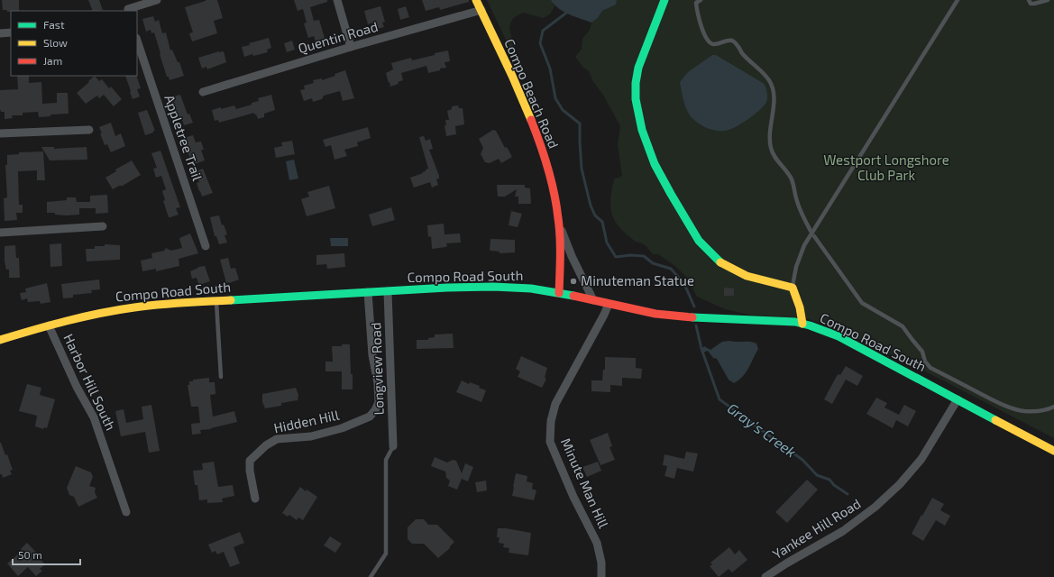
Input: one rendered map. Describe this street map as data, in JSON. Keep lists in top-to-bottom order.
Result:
{
  "streets": {
    "street": [
      "Quentin Road",
      "Compo Beach Road",
      "Appletree Trail",
      "Compo Road South",
      "Longview Road",
      "Harbor Hill South",
      "Hidden Hill",
      "Minute Man Hill",
      "Yankee Hill Road"
    ]
  },
  "crossings": [
    ["Quentin Road", "Compo Beach Road"],
    ["Compo Beach Road", "Compo Road South"],
    ["Compo Road South", "Longview Road"],
    ["Compo Road South", "Harbor Hill South"],
    ["Compo Road South", "Hidden Hill"],
    ["Compo Road South", "Minute Man Hill"],
    ["Compo Road South", "Yankee Hill Road"]
  ],
  "water": ["Gray's Creek"],
  "parks": ["Westport Longshore Club Park"],
  "places": ["Minuteman Statue"],
  "legend": ["Fast", "Slow", "Jam"],
  "scale_bar": "50 m"
}
